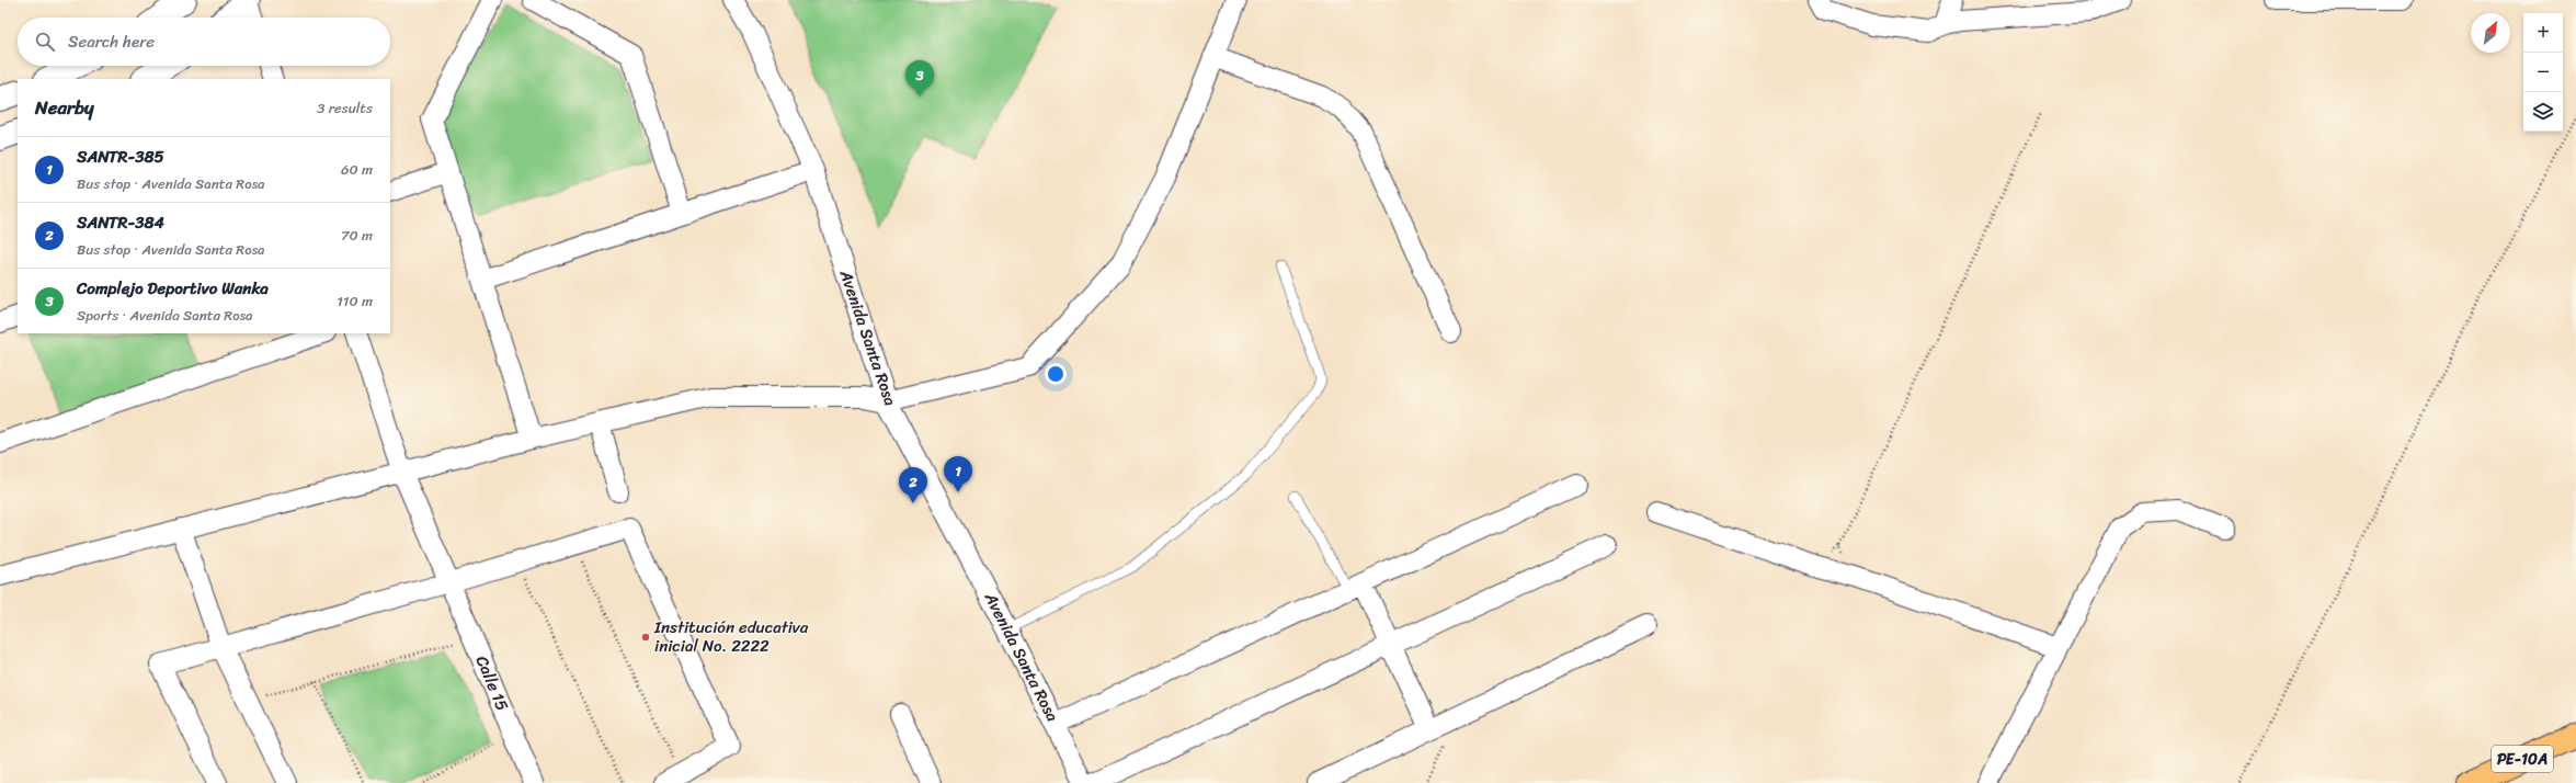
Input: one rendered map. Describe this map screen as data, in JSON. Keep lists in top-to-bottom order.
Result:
{
  "streets": {
    "highway": ["PE-10A"],
    "street": ["Avenida Santa Rosa", "Calle 15"]
  },
  "places": ["Institución educativa inicial No. 2222"],
  "north": "top right",
  "page": {
    "map_buttons": ["+", "−"],
    "search": "Search here",
    "pins": ["3", "1", "2"],
    "heading": ["Nearby", "3 results"],
    "list": [
      {
        "mark": "1",
        "name": "SANTR-385",
        "note": "Bus stop · Avenida Santa Rosa",
        "value": "60 m"
      },
      {
        "mark": "2",
        "name": "SANTR-384",
        "note": "Bus stop · Avenida Santa Rosa",
        "value": "70 m"
      },
      {
        "mark": "3",
        "name": "Complejo Deportivo Wanka",
        "note": "Sports · Avenida Santa Rosa",
        "value": "110 m"
      }
    ]
  }
}
